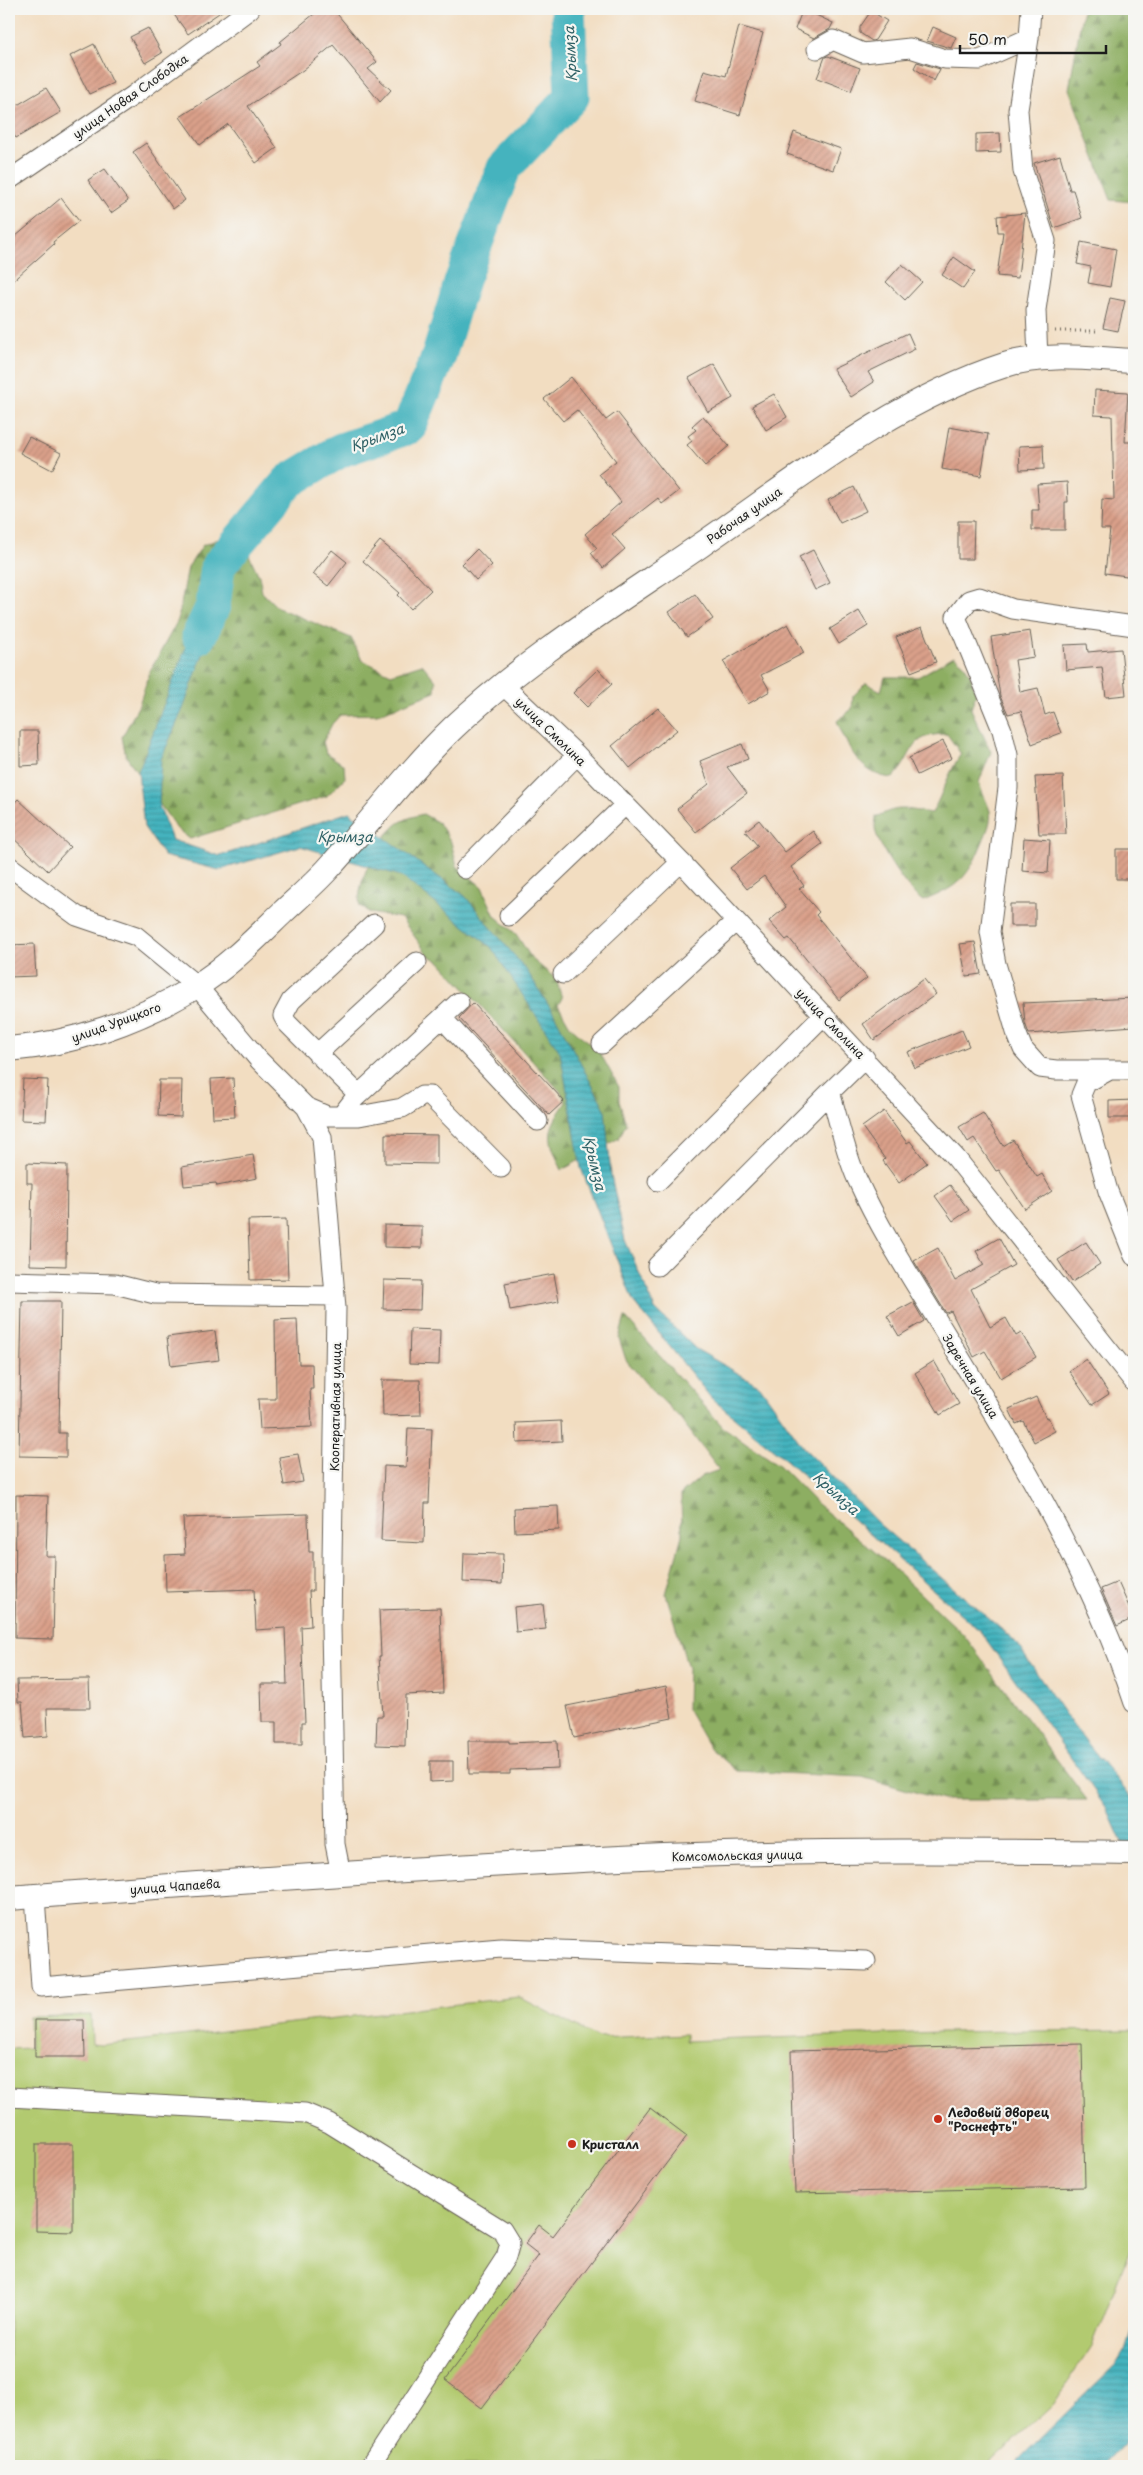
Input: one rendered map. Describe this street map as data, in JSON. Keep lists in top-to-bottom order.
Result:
{
  "streets": {
    "main road": [
      "Рабочая улица",
      "улица Урицкого",
      "Комсомольская улица",
      "улица Чапаева"
    ],
    "street": [
      "улица Новая Слободка",
      "улица Смолина",
      "Заречная улица",
      "Кооперативная улица"
    ]
  },
  "crossings": [
    ["Рабочая улица", "улица Смолина"],
    ["Рабочая улица", "улица Урицкого"],
    ["улица Урицкого", "Кооперативная улица"],
    ["Кооперативная улица", "Комсомольская улица"],
    ["Кооперативная улица", "улица Чапаева"],
    ["Комсомольская улица", "улица Чапаева"]
  ],
  "water": ["Крымза"],
  "places": ["Ледовый дворец \"Роснефть\"", "Кристалл"],
  "scale_bar": "50 m"
}
